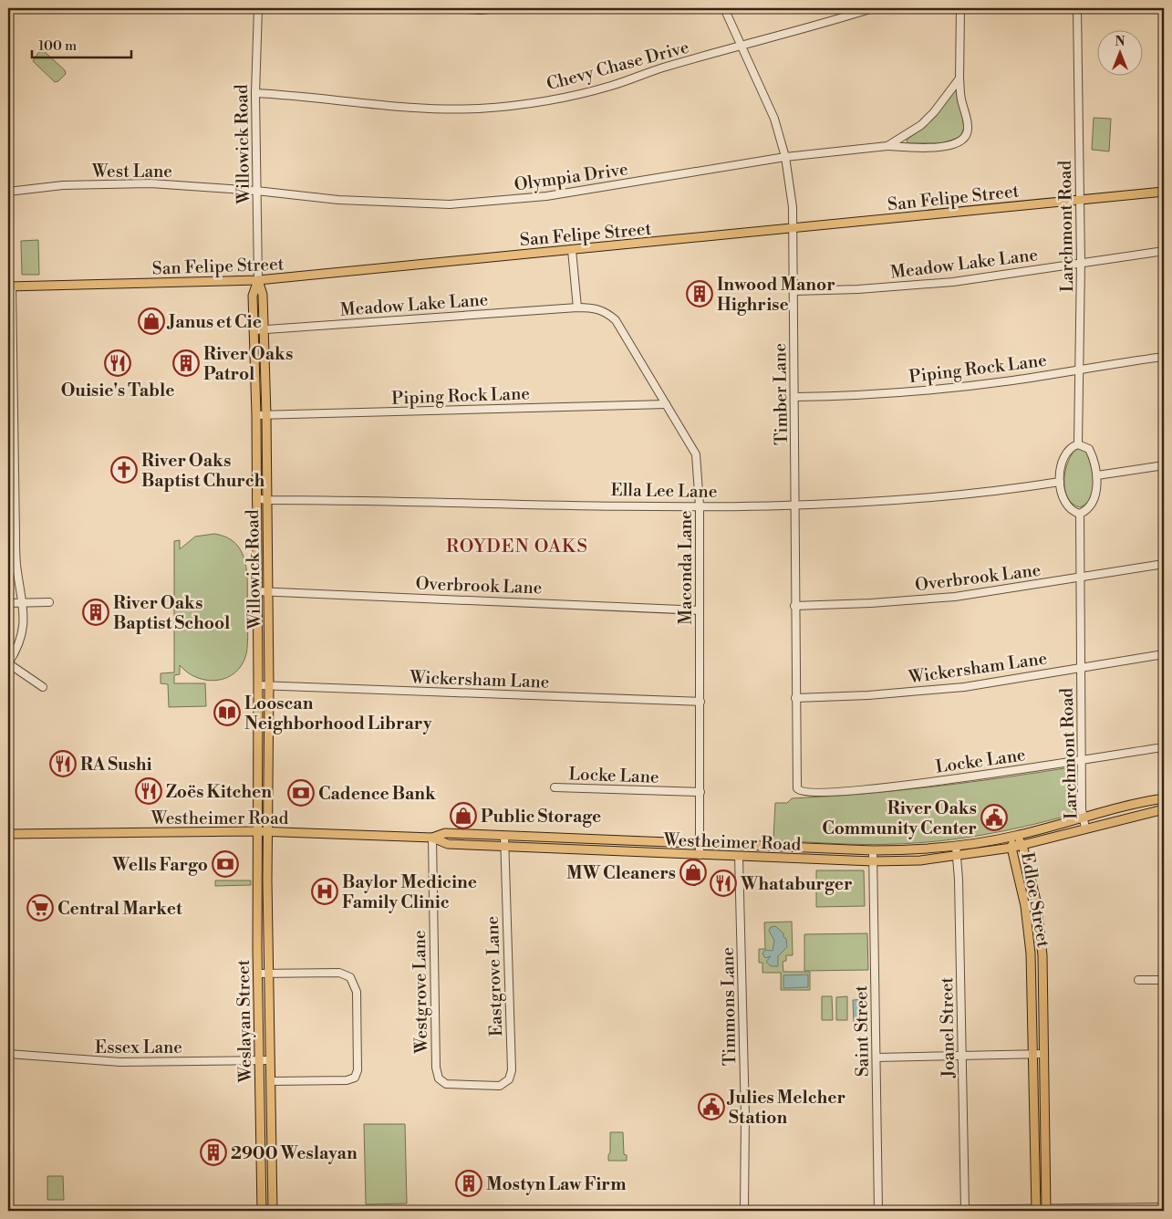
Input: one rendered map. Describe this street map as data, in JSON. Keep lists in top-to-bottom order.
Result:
{
  "streets": {
    "main road": [
      "Willowick Road",
      "San Felipe Street",
      "Westheimer Road",
      "Edloe Street",
      "Weslayan Street"
    ],
    "street": [
      "Chevy Chase Drive",
      "West Lane",
      "Olympia Drive",
      "Larchmont Road",
      "Meadow Lake Lane",
      "Piping Rock Lane",
      "Timber Lane",
      "Ella Lee Lane",
      "Maconda Lane",
      "Overbrook Lane",
      "Wickersham Lane",
      "Locke Lane",
      "Eastgrove Lane",
      "Westgrove Lane",
      "Timmons Lane",
      "Joanel Street",
      "Saint Street",
      "Essex Lane"
    ]
  },
  "crossings": [
    ["Chevy Chase Drive", "Willowick Road"],
    ["Chevy Chase Drive", "Timber Lane"],
    ["Willowick Road", "West Lane"],
    ["Willowick Road", "Olympia Drive"],
    ["Willowick Road", "San Felipe Street"],
    ["Willowick Road", "Meadow Lake Lane"],
    ["Willowick Road", "Piping Rock Lane"],
    ["Willowick Road", "Ella Lee Lane"],
    ["Willowick Road", "Overbrook Lane"],
    ["Willowick Road", "Wickersham Lane"],
    ["Willowick Road", "Westheimer Road"],
    ["Willowick Road", "Weslayan Street"],
    ["West Lane", "Olympia Drive"],
    ["Olympia Drive", "Timber Lane"],
    ["San Felipe Street", "Larchmont Road"],
    ["San Felipe Street", "Timber Lane"],
    ["Larchmont Road", "Meadow Lake Lane"],
    ["Larchmont Road", "Piping Rock Lane"],
    ["Larchmont Road", "Overbrook Lane"],
    ["Larchmont Road", "Wickersham Lane"],
    ["Larchmont Road", "Locke Lane"],
    ["Larchmont Road", "Westheimer Road"],
    ["Meadow Lake Lane", "Timber Lane"],
    ["Meadow Lake Lane", "Maconda Lane"],
    ["Piping Rock Lane", "Timber Lane"],
    ["Piping Rock Lane", "Maconda Lane"],
    ["Timber Lane", "Ella Lee Lane"],
    ["Timber Lane", "Overbrook Lane"],
    ["Timber Lane", "Wickersham Lane"],
    ["Timber Lane", "Locke Lane"],
    ["Ella Lee Lane", "Maconda Lane"],
    ["Maconda Lane", "Overbrook Lane"],
    ["Maconda Lane", "Wickersham Lane"],
    ["Maconda Lane", "Locke Lane"],
    ["Maconda Lane", "Westheimer Road"],
    ["Westheimer Road", "Edloe Street"],
    ["Westheimer Road", "Eastgrove Lane"],
    ["Westheimer Road", "Westgrove Lane"],
    ["Westheimer Road", "Timmons Lane"],
    ["Westheimer Road", "Weslayan Street"],
    ["Westheimer Road", "Joanel Street"],
    ["Westheimer Road", "Saint Street"],
    ["Eastgrove Lane", "Westgrove Lane"],
    ["Weslayan Street", "Essex Lane"]
  ],
  "districts": ["ROYDEN OAKS"],
  "places": {
    "building": [
      "Inwood Manor Highrise",
      "River Oaks Patrol",
      "River Oaks Baptist School",
      "2900 Weslayan",
      "Mostyn Law Firm"
    ],
    "shop": ["Janus et Cie", "Public Storage", "MW Cleaners"],
    "restaurant": [
      "Ouisie's Table",
      "RA Sushi",
      "Zoës Kitchen",
      "Whataburger"
    ],
    "church": ["River Oaks Baptist Church"],
    "library": ["Looscan Neighborhood Library"],
    "bank": ["Cadence Bank", "Wells Fargo"],
    "public building": ["River Oaks Community Center", "Julies Melcher Station"],
    "hospital": ["Baylor Medicine Family Clinic"],
    "supermarket": ["Central Market"]
  },
  "scale_bar": "100 m",
  "north": "top"
}
